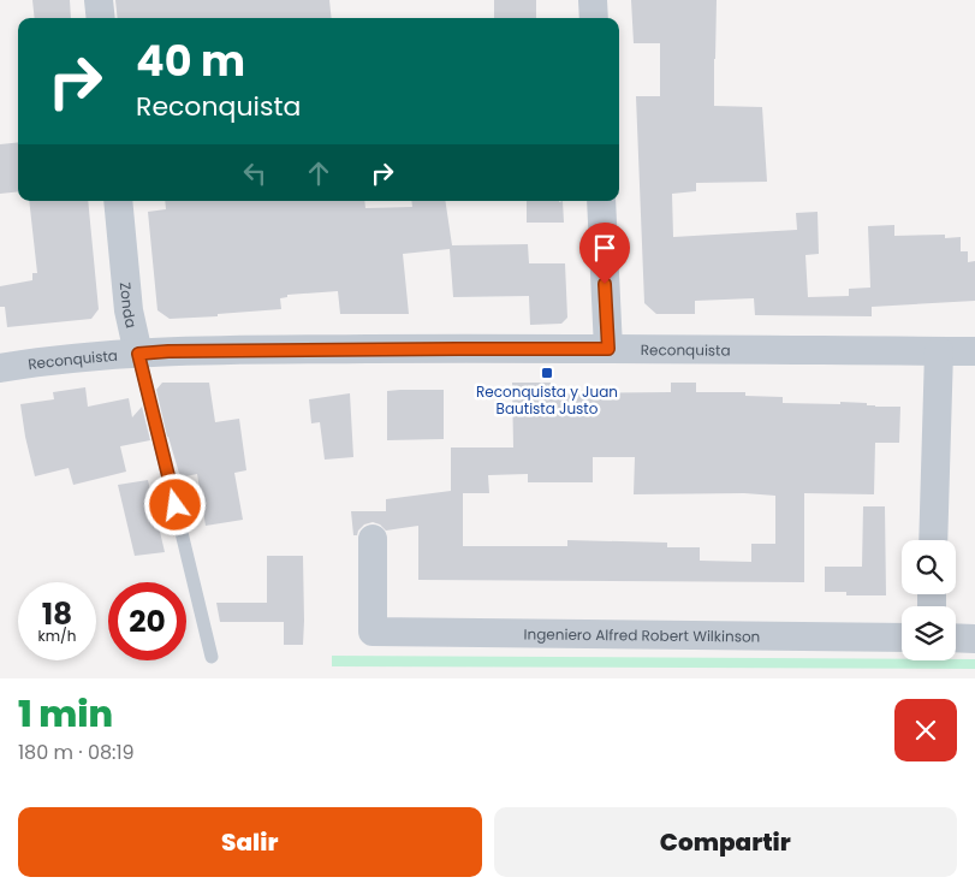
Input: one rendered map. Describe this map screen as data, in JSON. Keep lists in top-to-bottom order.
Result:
{
  "streets": {
    "street": ["Zonda", "Reconquista", "Ingeniero Alfred Robert Wilkinson"]
  },
  "crossings": [
    ["Zonda", "Reconquista"]
  ],
  "places": {
    "transit": ["Reconquista y Juan Bautista Justo"]
  },
  "page": {
    "turn": ["40 m", "Reconquista"],
    "speed": "18 km/h",
    "limit": "20",
    "heading": ["1 min", "180 m · 08:19"],
    "buttons": ["Salir", "Compartir"]
  }
}
